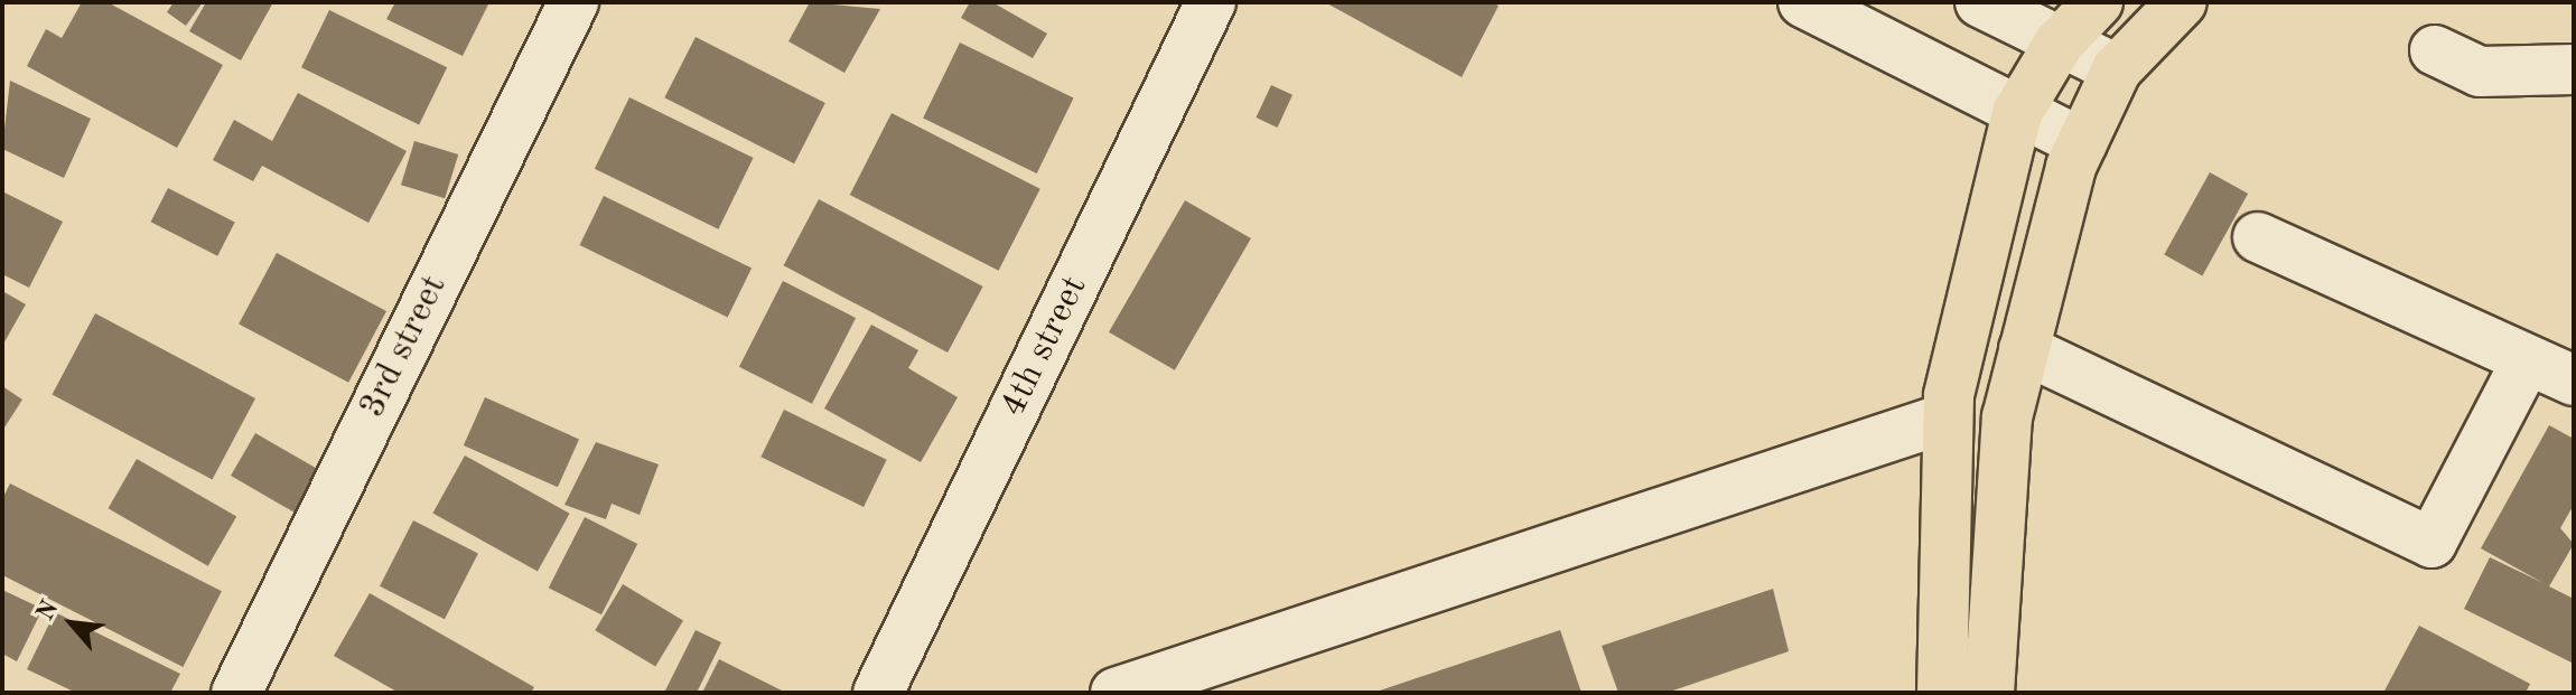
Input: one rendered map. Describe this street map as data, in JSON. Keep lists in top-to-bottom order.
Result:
{
  "streets": {
    "street": ["3rd street", "4th street"]
  },
  "north": "top left"
}
